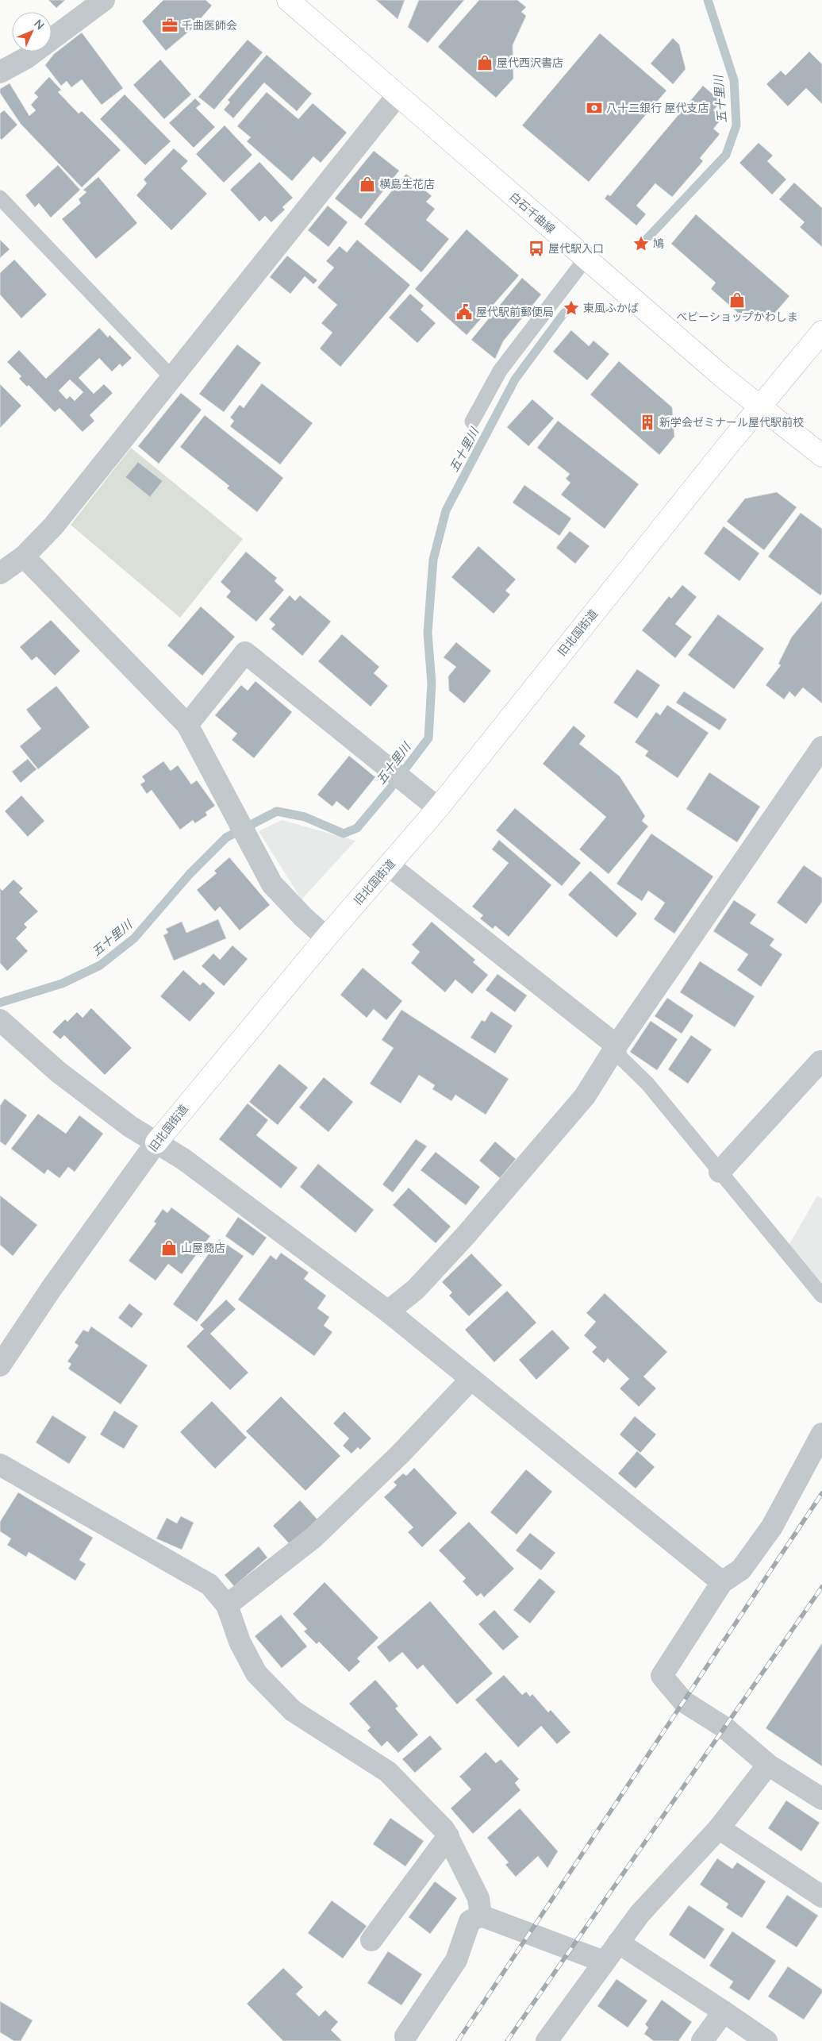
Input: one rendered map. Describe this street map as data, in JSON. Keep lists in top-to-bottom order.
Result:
{
  "streets": {
    "street": ["白石千曲線", "旧北国街道"]
  },
  "crossings": [
    ["白石千曲線", "旧北国街道"]
  ],
  "water": ["五十里川"],
  "places": {
    "office": ["千曲医師会"],
    "shop": [
      "屋代西沢書店",
      "横島生花店",
      "ベビーショップかわしま",
      "山屋商店"
    ],
    "bank": ["八十二銀行 屋代支店"],
    "place": ["鳩", "東風ふかば"],
    "bus stop": ["屋代駅入口"],
    "public building": ["屋代駅前郵便局"],
    "building": ["新学会ゼミナール屋代駅前校"]
  },
  "north": "top right"
}
